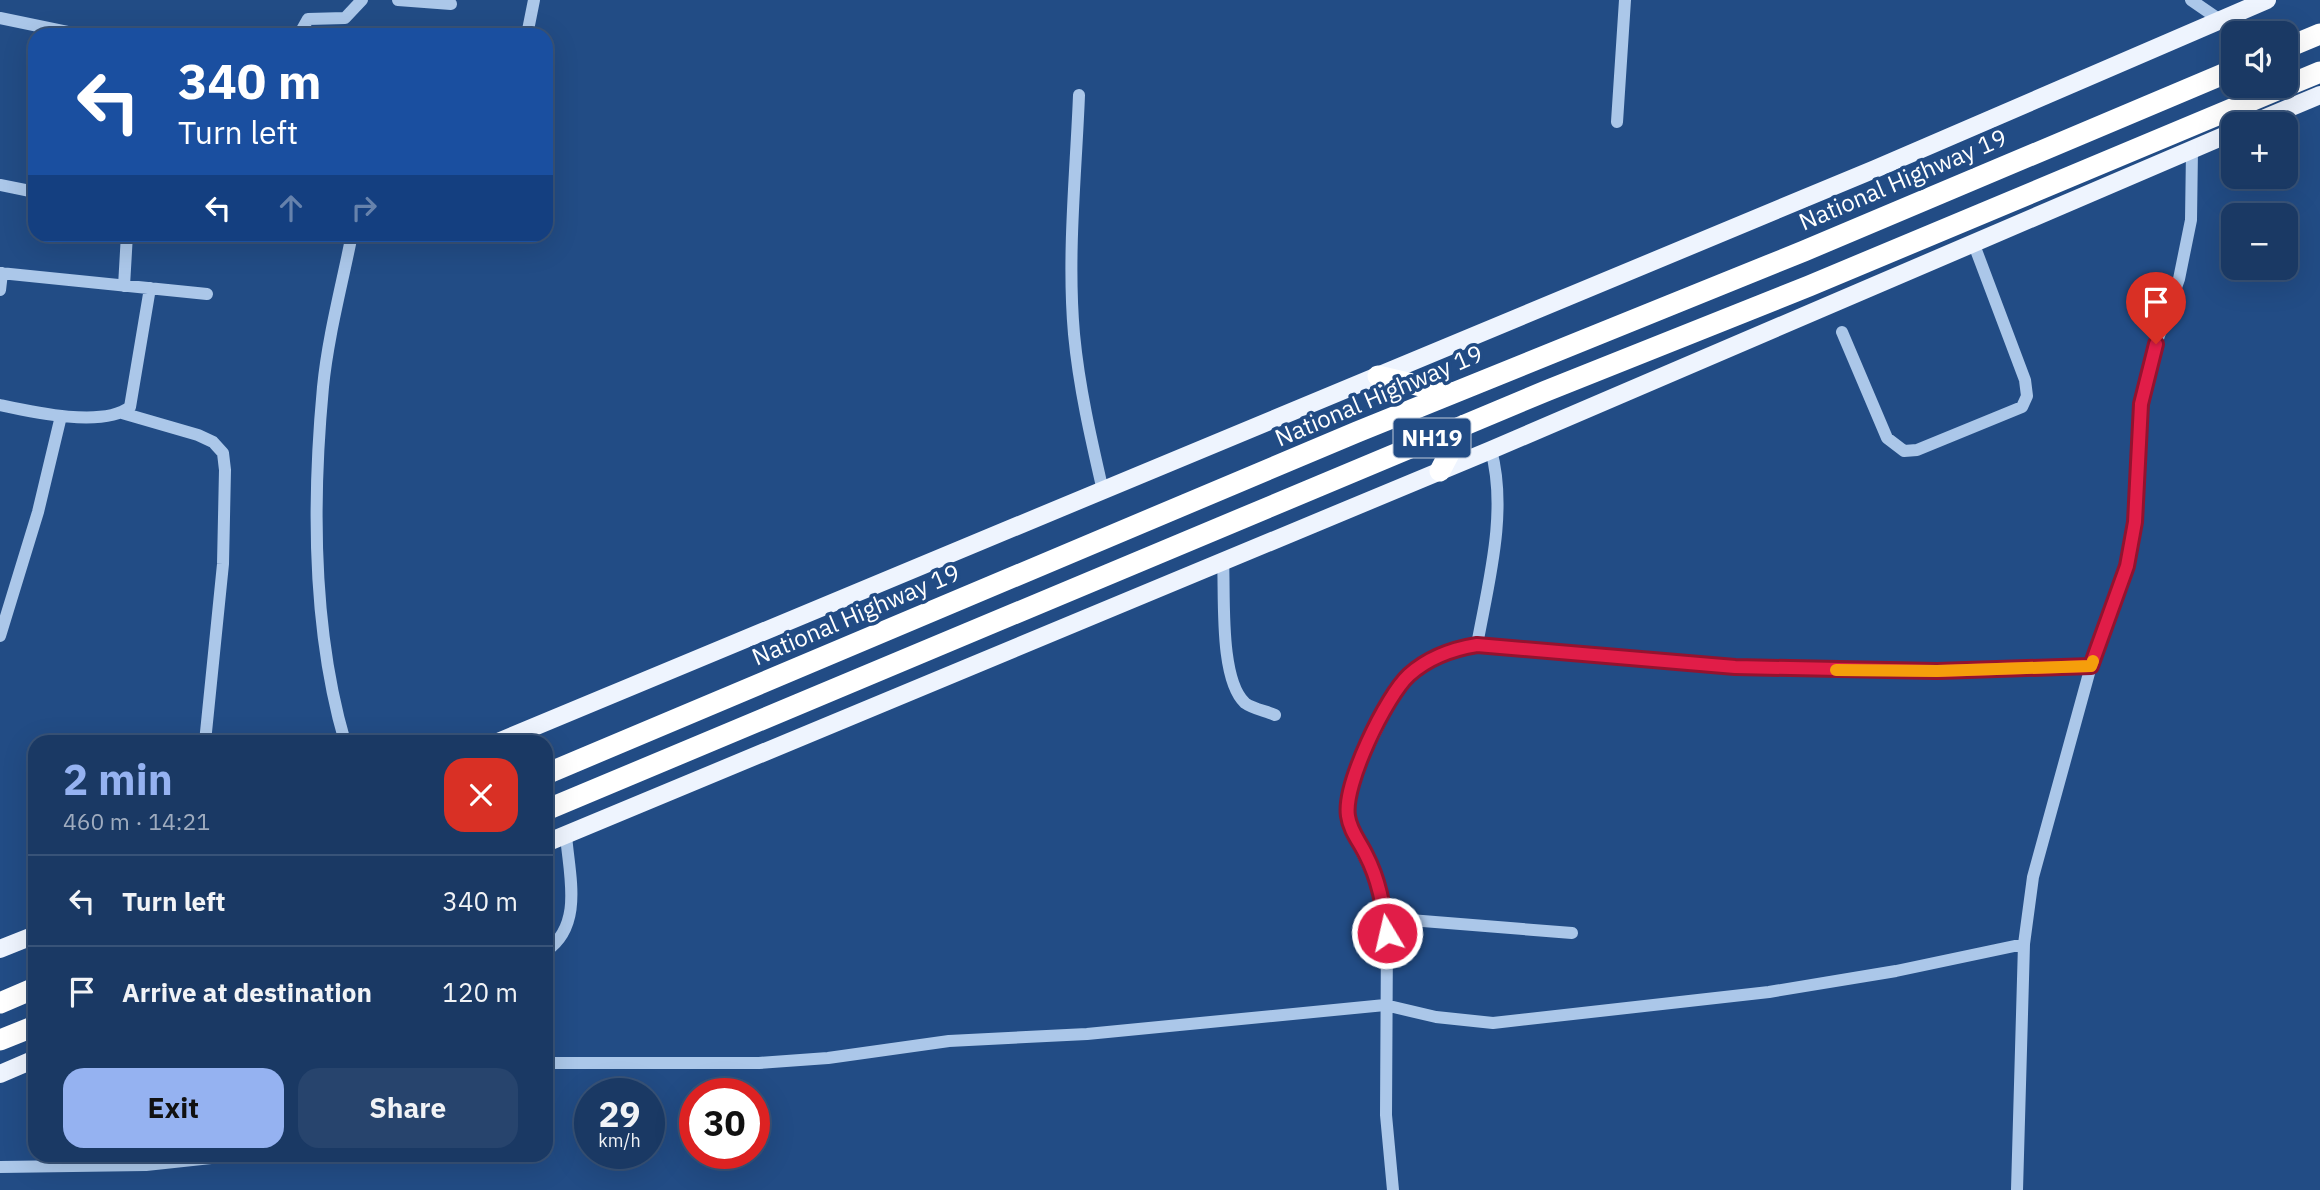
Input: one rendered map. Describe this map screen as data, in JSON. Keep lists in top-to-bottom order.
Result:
{
  "streets": {
    "highway": ["National Highway 19", "NH19"]
  },
  "page": {
    "map_buttons": ["+", "−"],
    "turn": ["340 m", "Turn left"],
    "heading": ["2 min", "460 m · 14:21"],
    "list": [
      {
        "name": "Turn left",
        "value": "340 m"
      },
      {
        "name": "Arrive at destination",
        "value": "120 m"
      }
    ],
    "buttons": ["Exit", "Share"],
    "speed": "29 km/h",
    "limit": "30"
  }
}
